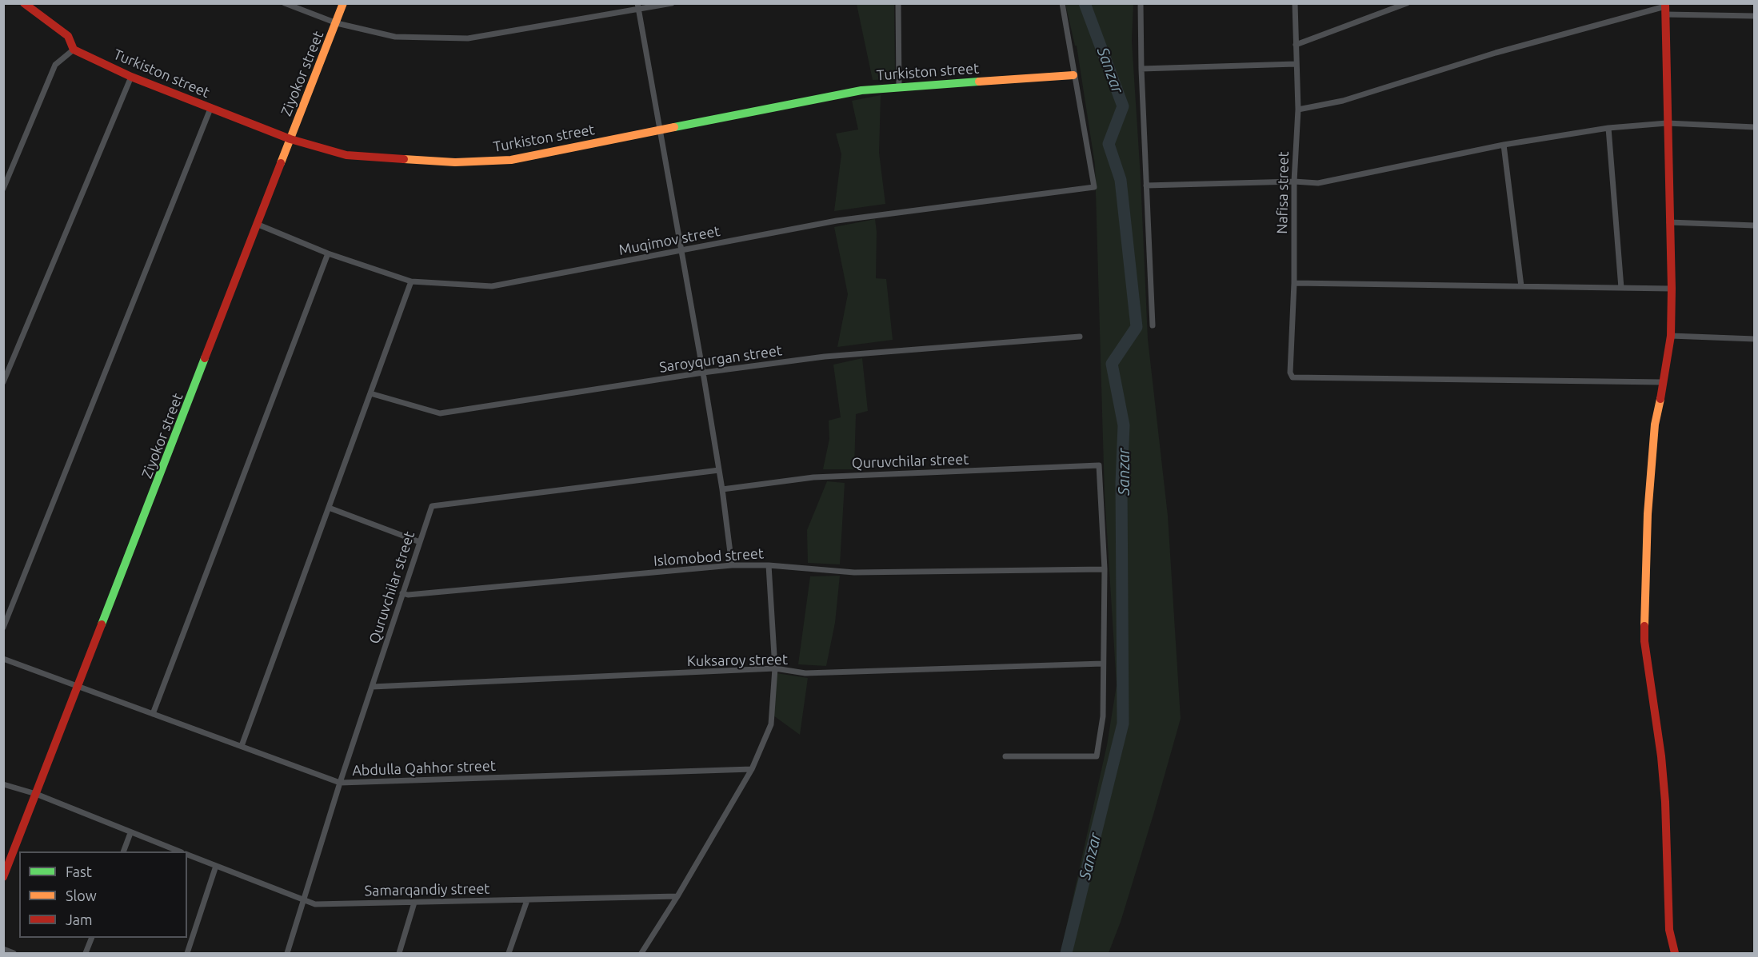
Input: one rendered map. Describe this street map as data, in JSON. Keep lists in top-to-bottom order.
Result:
{
  "streets": {
    "street": [
      "Turkiston street",
      "Ziyokor street",
      "Nafisa street",
      "Muqimov street",
      "Saroyqurgan street",
      "Quruvchilar street",
      "Islomobod street",
      "Kuksaroy street",
      "Abdulla Qahhor street",
      "Samarqandiy street"
    ]
  },
  "crossings": [
    ["Turkiston street", "Ziyokor street"],
    ["Turkiston street", "Muqimov street"],
    ["Ziyokor street", "Muqimov street"],
    ["Ziyokor street", "Abdulla Qahhor street"],
    ["Quruvchilar street", "Islomobod street"],
    ["Quruvchilar street", "Kuksaroy street"],
    ["Quruvchilar street", "Abdulla Qahhor street"],
    ["Quruvchilar street", "Samarqandiy street"]
  ],
  "water": ["Sanzar"],
  "legend": ["Fast", "Slow", "Jam"]
}
